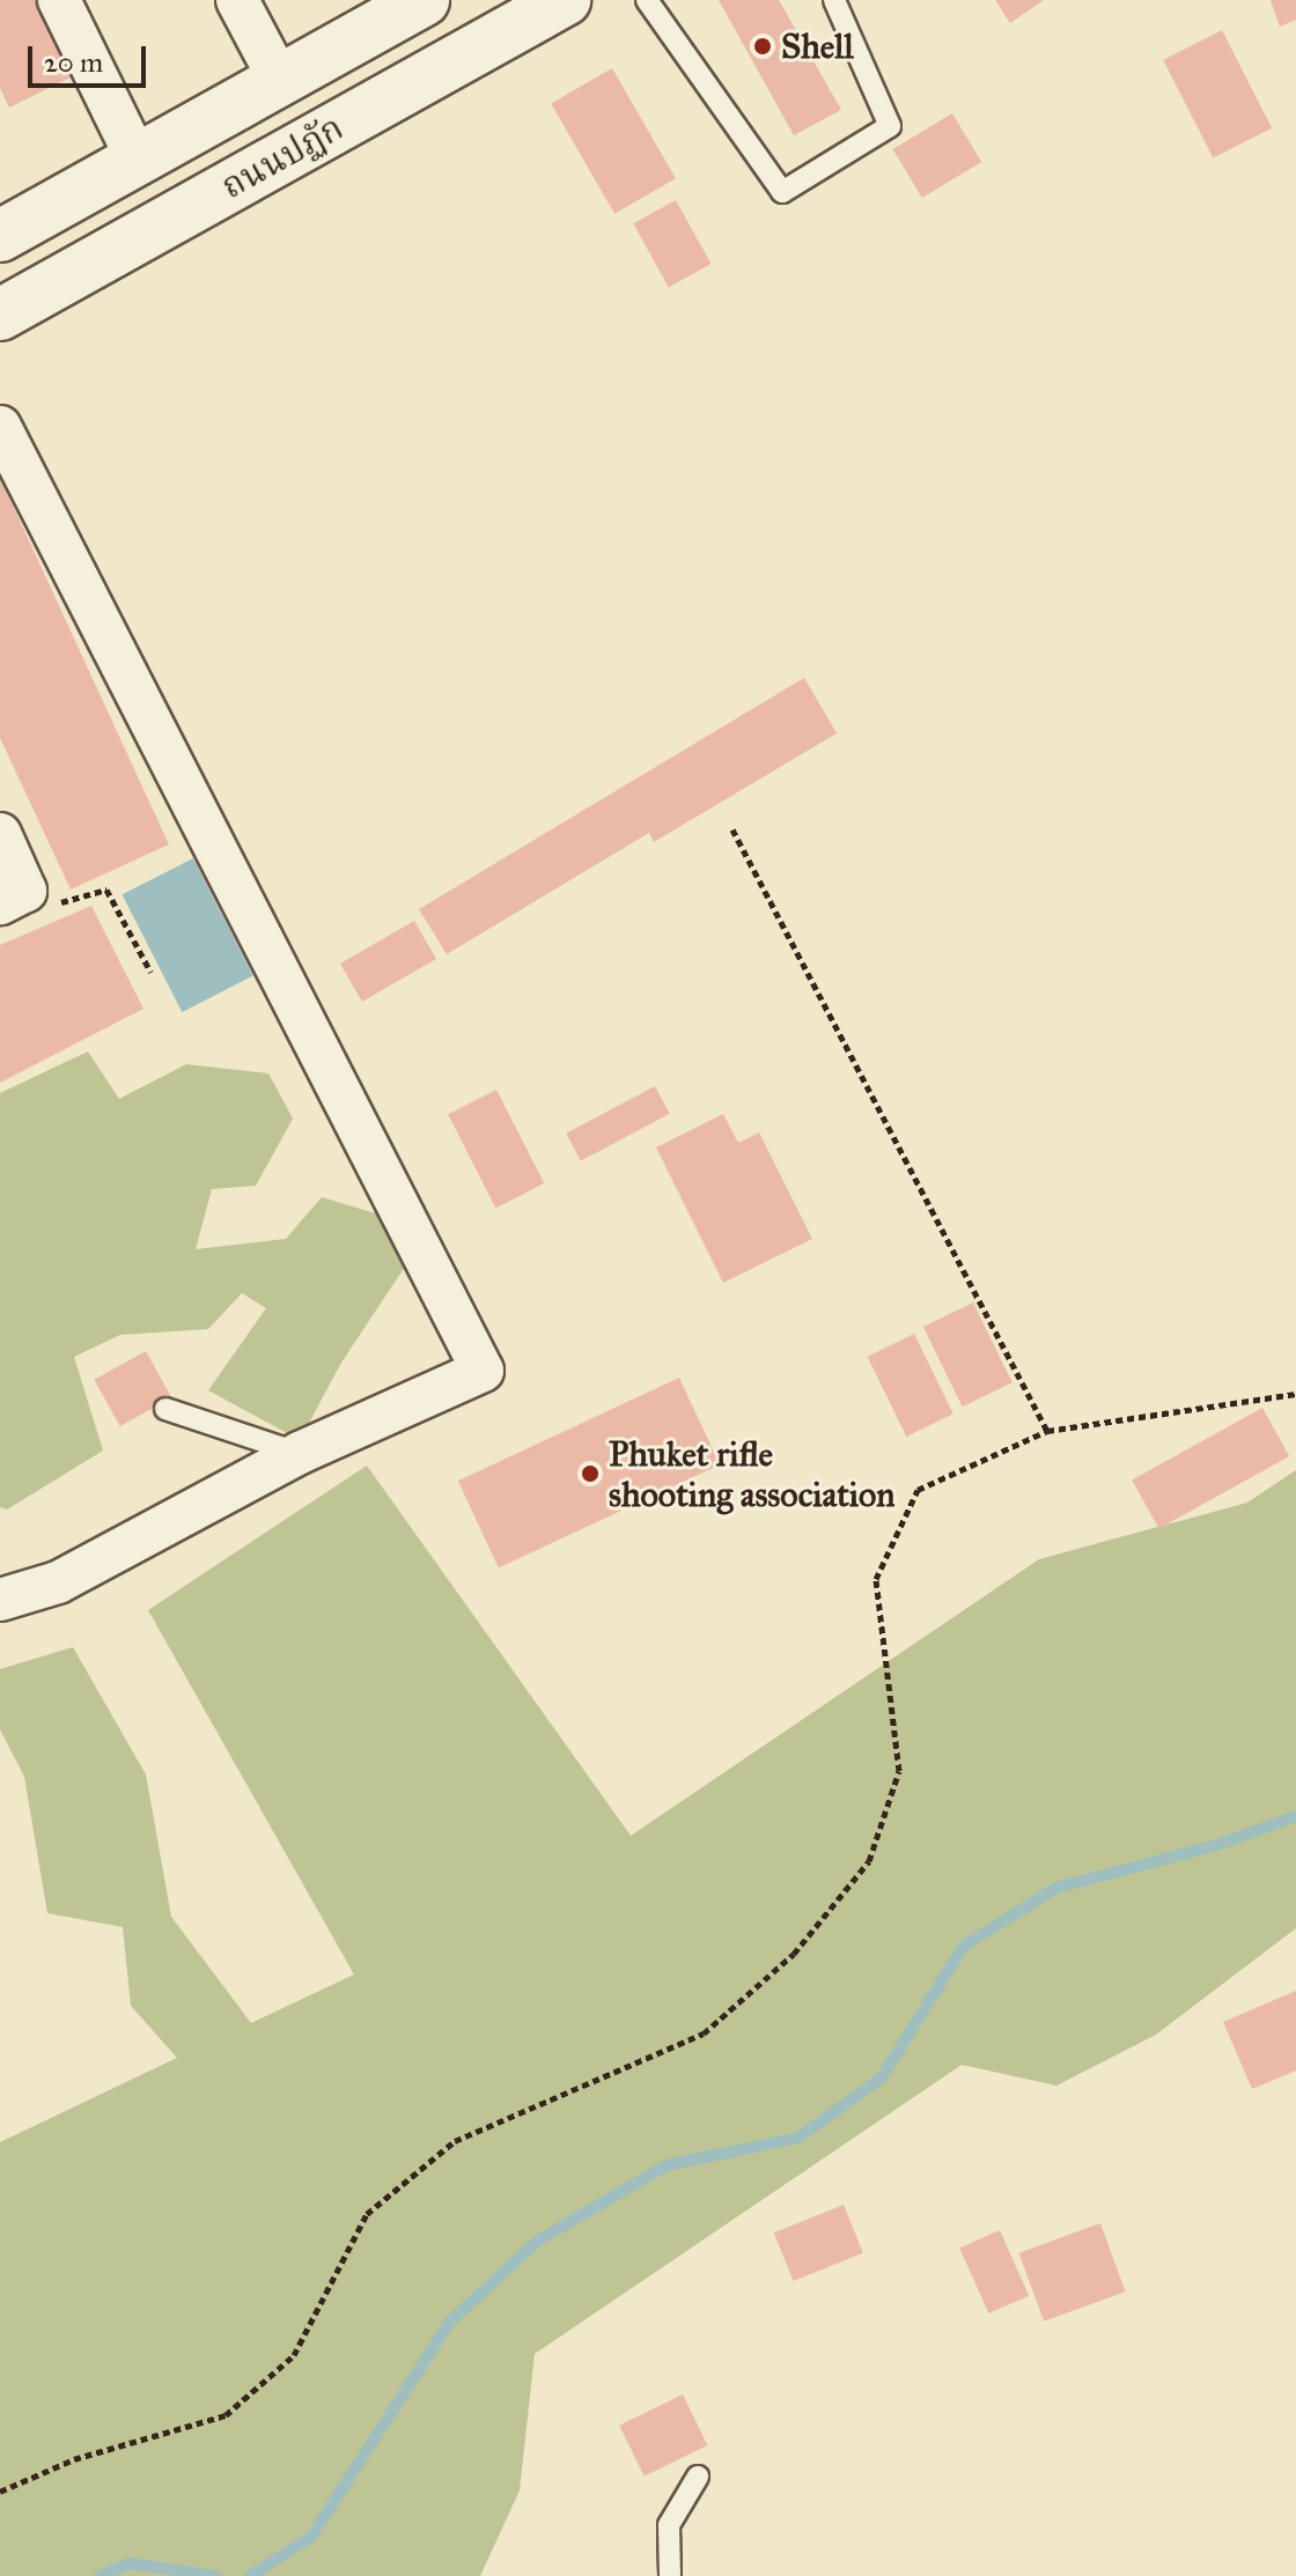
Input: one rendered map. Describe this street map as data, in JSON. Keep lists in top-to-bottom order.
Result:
{
  "streets": {
    "main road": ["ถนนปฏัก"]
  },
  "places": ["Shell", "Phuket rifle shooting association"],
  "scale_bar": "20 m"
}
